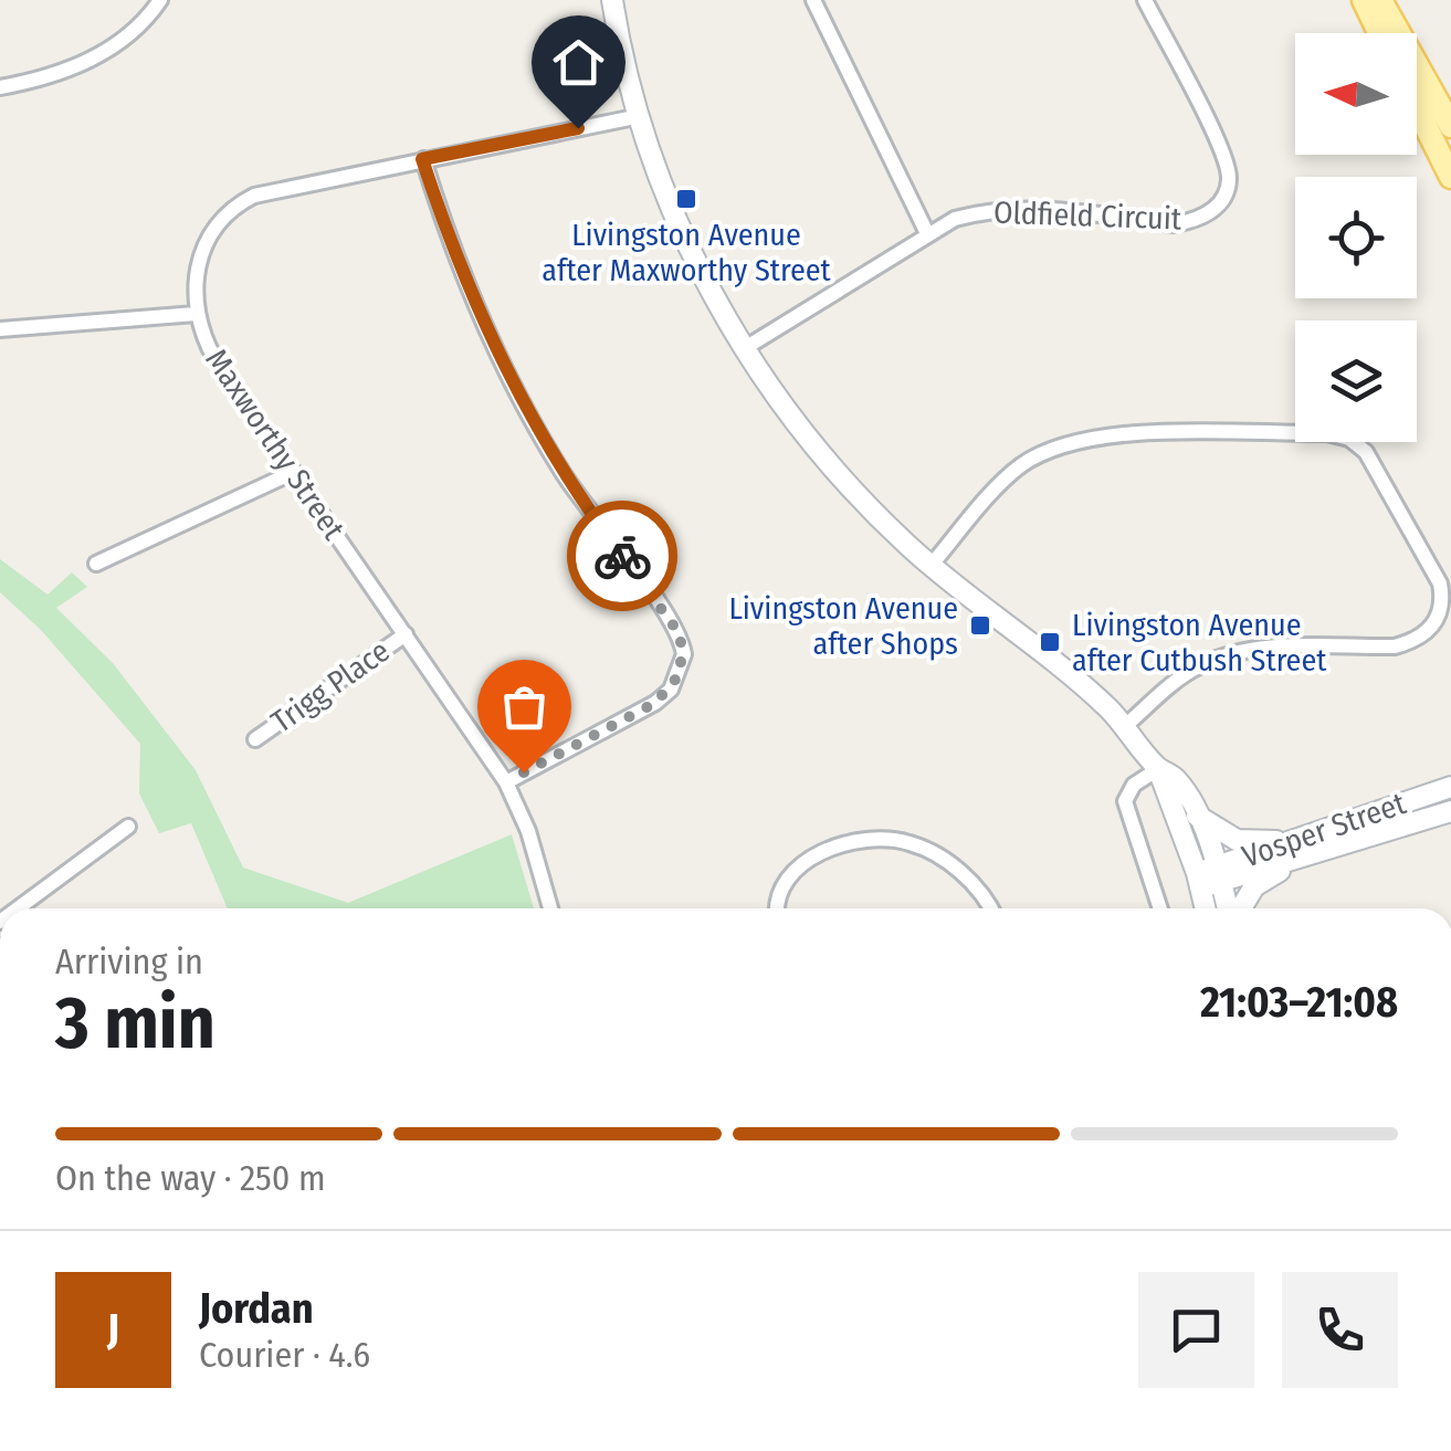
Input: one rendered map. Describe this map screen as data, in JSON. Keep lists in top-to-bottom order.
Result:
{
  "streets": {
    "street": [
      "Oldfield Circuit",
      "Maxworthy Street",
      "Trigg Place",
      "Vosper Street"
    ]
  },
  "crossings": [
    ["Maxworthy Street", "Trigg Place"]
  ],
  "places": {
    "transit": ["Livingston Avenue after Maxworthy Street", "Livingston Avenue after Shops", "Livingston Avenue after Cutbush Street"]
  },
  "north": "left",
  "page": {
    "heading": ["3 min", "Arriving in", "21:03–21:08"],
    "panel": ["Jordan", "Courier · 4.6"],
    "bar": "On the way · 250 m",
    "round": "J"
  }
}
